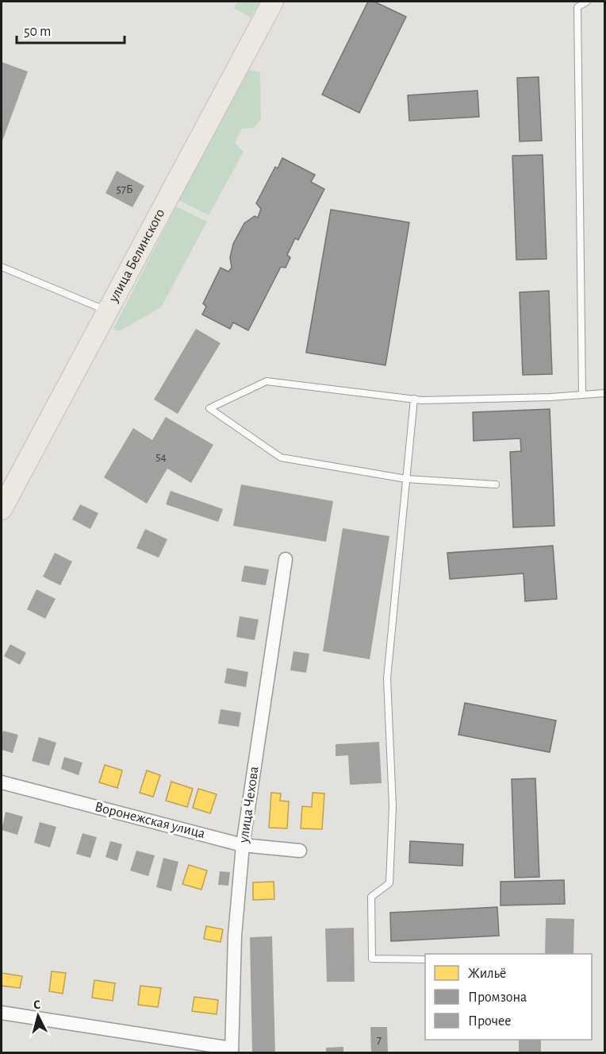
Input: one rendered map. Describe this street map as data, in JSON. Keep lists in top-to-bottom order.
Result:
{
  "streets": {
    "main road": ["улица Белинского"],
    "street": ["улица Чехова", "Воронежская улица"]
  },
  "crossings": [
    ["улица Чехова", "Воронежская улица"]
  ],
  "house_numbers": ["57Б", "54", "7"],
  "legend": ["Жильё", "Промзона", "Прочее"],
  "scale_bar": "50 m",
  "north": "top"
}
